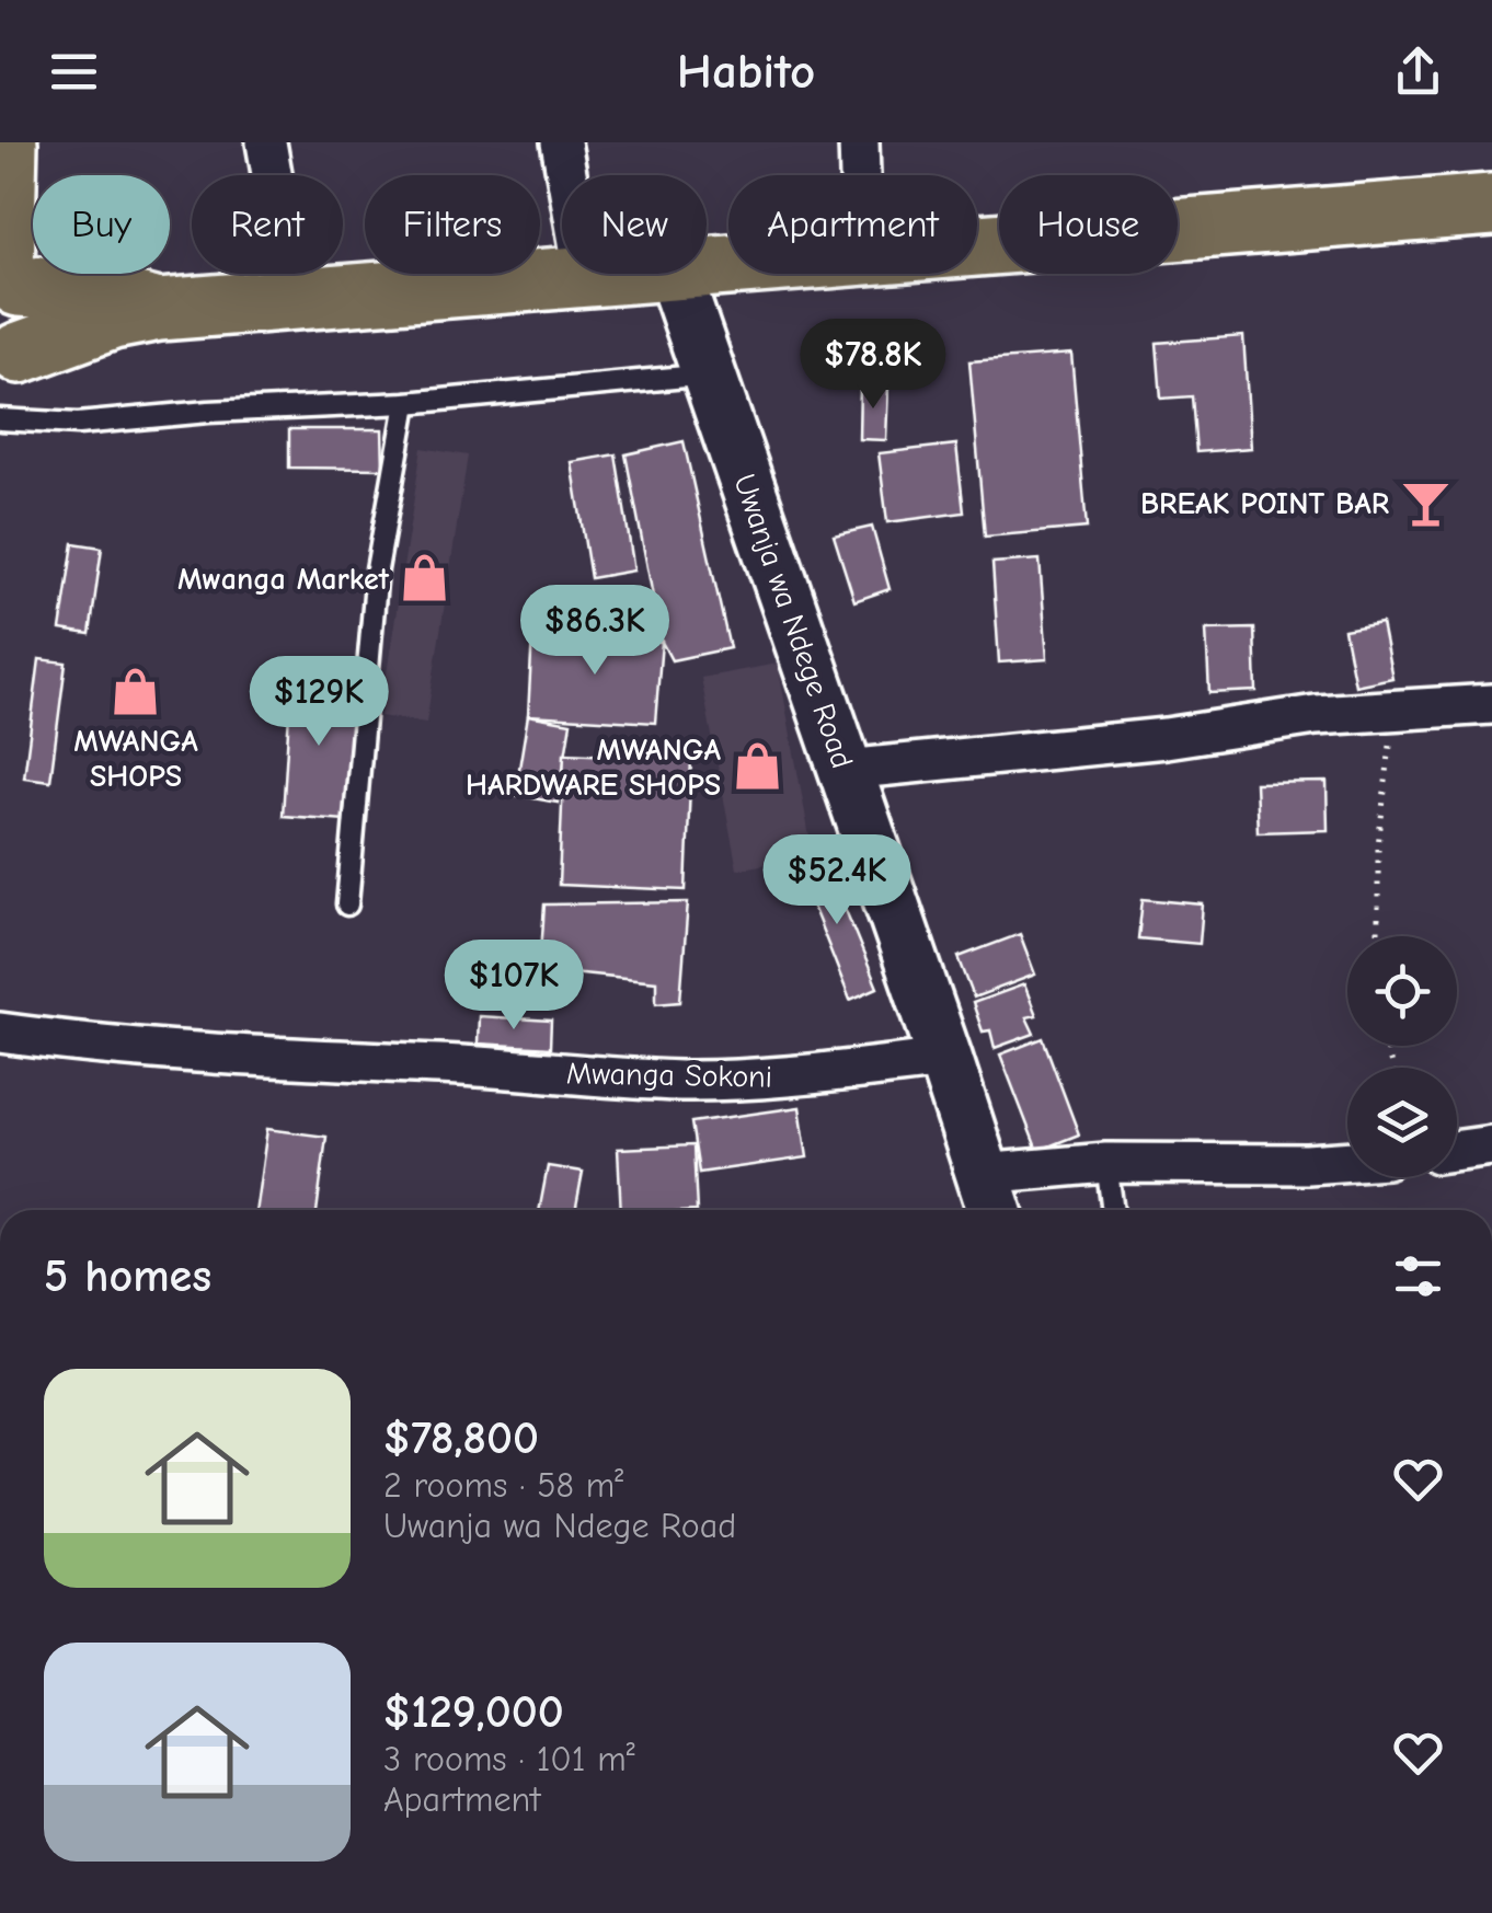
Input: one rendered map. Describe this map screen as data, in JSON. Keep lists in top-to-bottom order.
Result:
{
  "streets": {
    "main road": ["Uwanja wa Ndege Road"],
    "street": ["Mwanga Sokoni"]
  },
  "crossings": [
    ["Uwanja wa Ndege Road", "Mwanga Sokoni"]
  ],
  "places": {
    "bar": ["BREAK POINT BAR"],
    "shop": ["Mwanga Market", "MWANGA SHOPS", "MWANGA HARDWARE SHOPS"]
  },
  "page": {
    "header": "Habito",
    "chip": [
      "Buy",
      "Rent",
      "Filters",
      "New",
      "Apartment",
      "House"
    ],
    "price": [
      "$78.8K",
      "$86.3K",
      "$129K",
      "$52.4K",
      "$107K"
    ],
    "heading": "5 homes",
    "list": [
      {
        "name": "$78,800",
        "note": "2 rooms · 58 m² · Uwanja wa Ndege Road"
      },
      {
        "name": "$129,000",
        "note": "3 rooms · 101 m² · Apartment"
      }
    ]
  }
}
